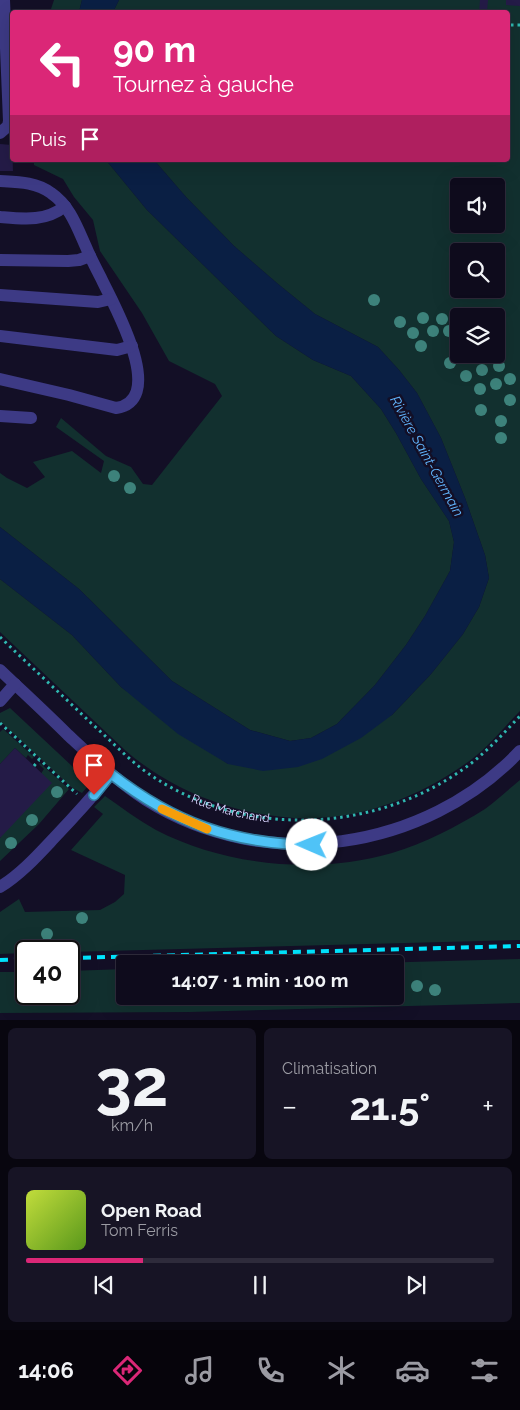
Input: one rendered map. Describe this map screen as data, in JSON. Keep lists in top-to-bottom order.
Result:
{
  "streets": {
    "street": ["Rue Marchand"]
  },
  "water": ["Rivière Saint-Germain"],
  "page": {
    "turn": ["90 m", "Tournez à gauche"],
    "then": "Puis",
    "limit": "40",
    "trip": "14:07 · 1 min · 100 m",
    "tile": [
      ["32", "km/h"],
      "Climatisation"
    ],
    "heat": ["−", "21.5°", "+"],
    "song": ["Open Road", "Tom Ferris"],
    "tabs": "14:06"
  }
}
